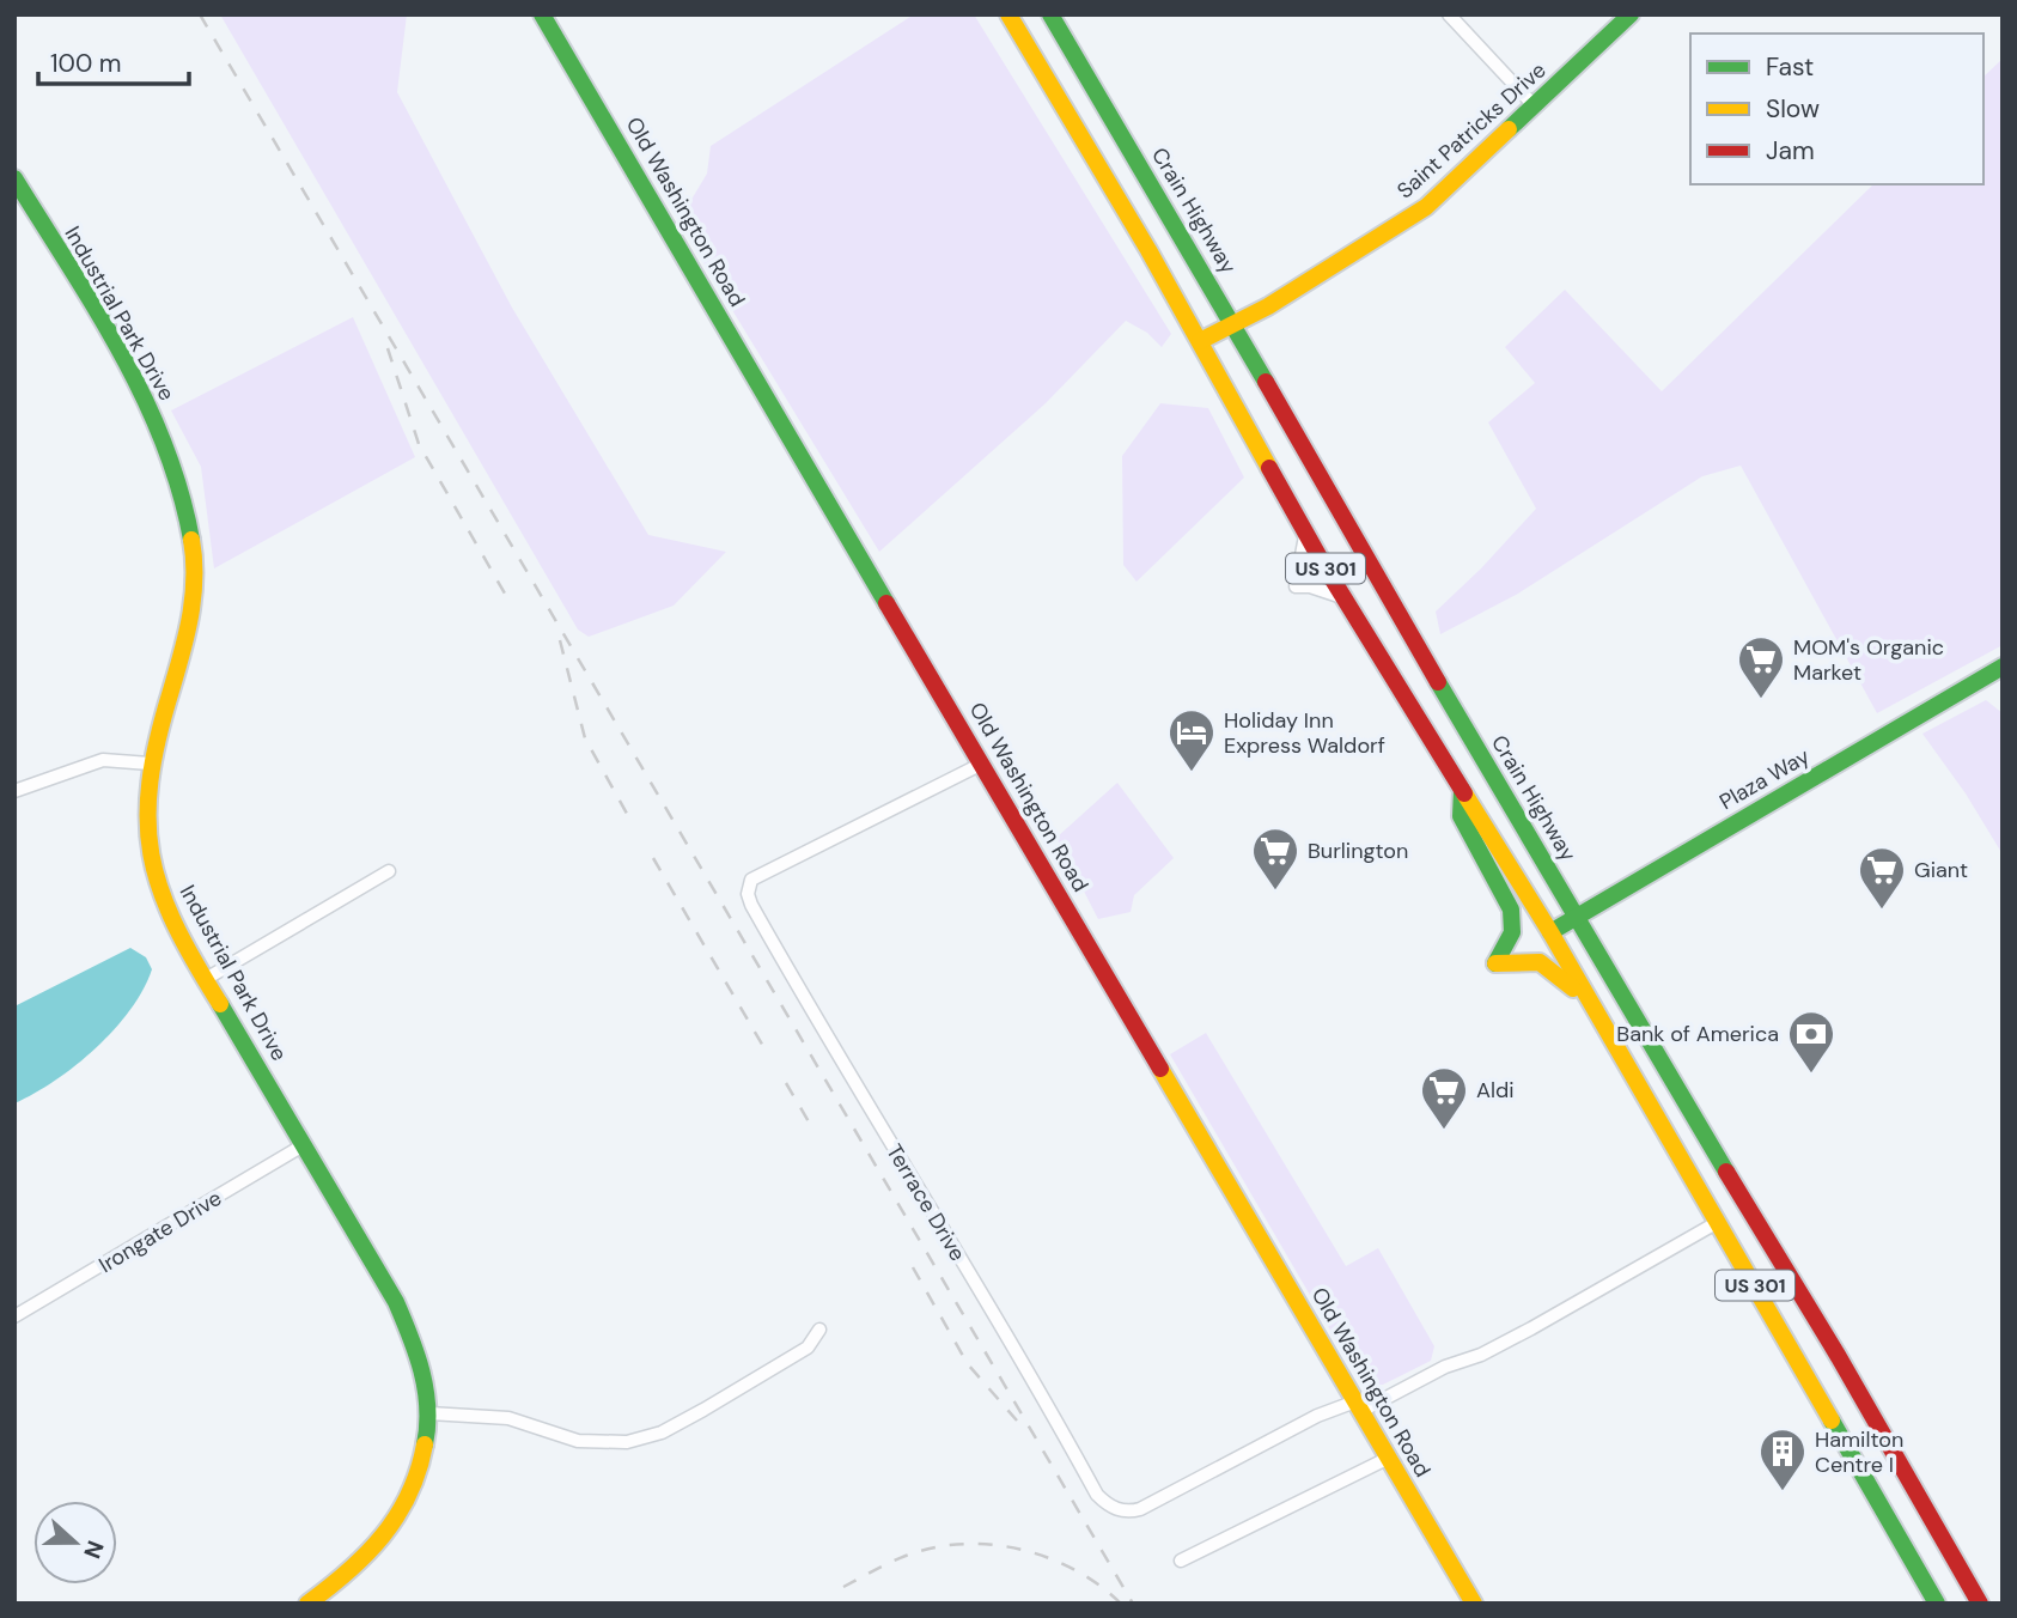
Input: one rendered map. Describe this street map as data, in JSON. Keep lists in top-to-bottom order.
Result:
{
  "streets": {
    "main road": [
      "Saint Patricks Drive",
      "Crain Highway",
      "Old Washington Road",
      "Industrial Park Drive",
      "US 301",
      "Plaza Way"
    ],
    "street": ["Terrace Drive", "Irongate Drive"]
  },
  "crossings": [
    ["Saint Patricks Drive", "Crain Highway"],
    ["Saint Patricks Drive", "US 301"],
    ["Crain Highway", "Plaza Way"],
    ["Old Washington Road", "Terrace Drive"],
    ["Industrial Park Drive", "Irongate Drive"],
    ["US 301", "Plaza Way"]
  ],
  "places": {
    "supermarket": [
      "MOM's Organic Market",
      "Burlington",
      "Giant",
      "Aldi"
    ],
    "hotel": ["Holiday Inn Express Waldorf"],
    "bank": ["Bank of America"],
    "building": ["Hamilton Centre I"]
  },
  "legend": ["Fast", "Slow", "Jam"],
  "scale_bar": "100 m",
  "north": "right"
}
